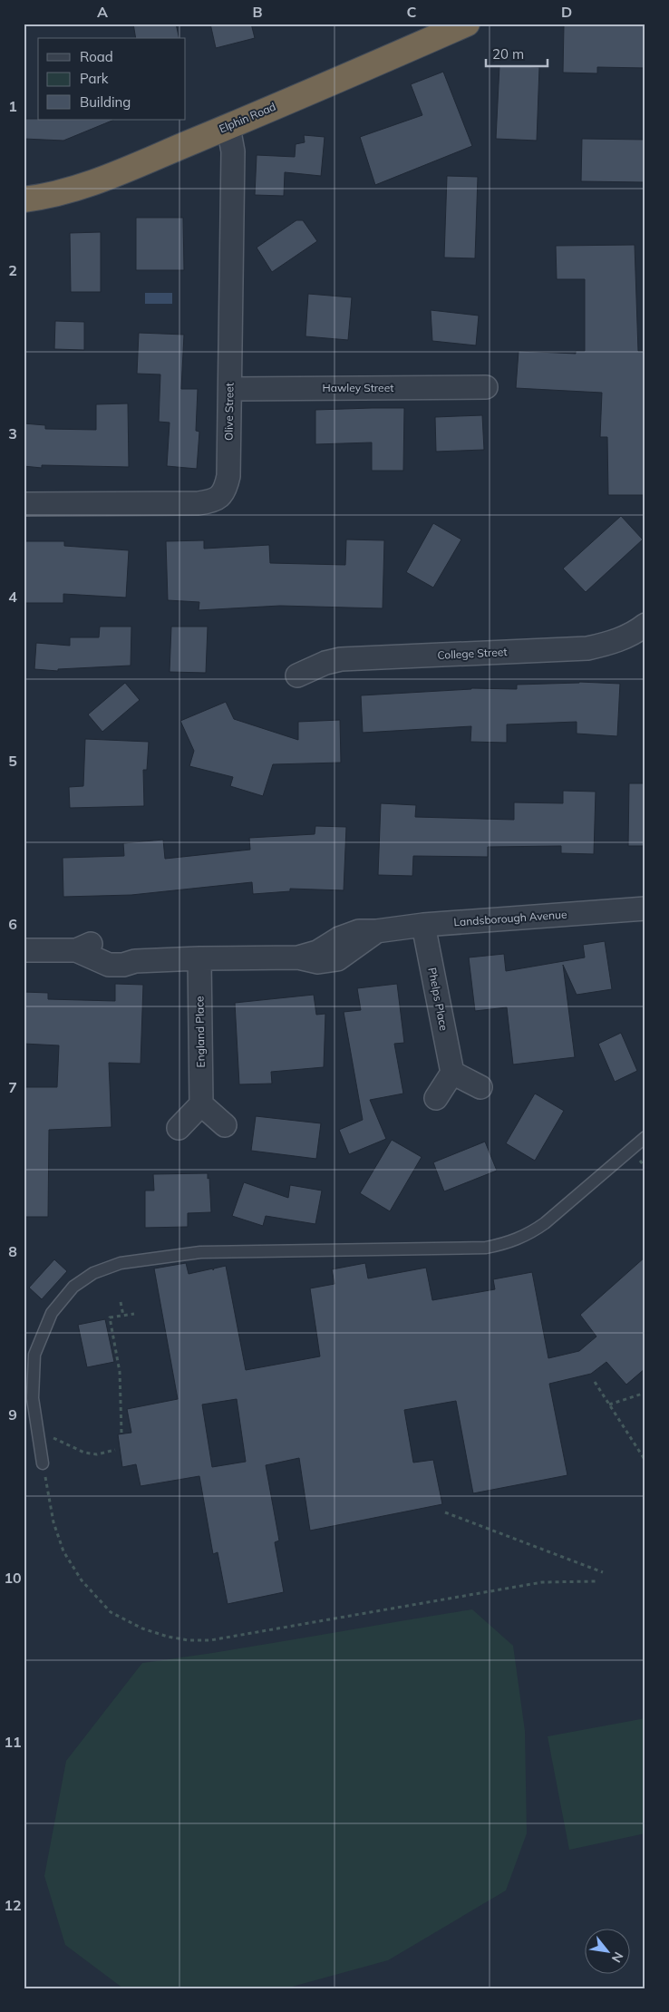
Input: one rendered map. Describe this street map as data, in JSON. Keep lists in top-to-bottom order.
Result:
{
  "streets": {
    "highway": ["Elphin Road"],
    "street": [
      "Hawley Street",
      "Olive Street",
      "College Street",
      "Landsborough Avenue",
      "Phelps Place",
      "England Place"
    ]
  },
  "crossings": [
    ["Elphin Road", "Olive Street"],
    ["Hawley Street", "Olive Street"],
    ["Landsborough Avenue", "Phelps Place"],
    ["Landsborough Avenue", "England Place"]
  ],
  "legend": ["Road", "Park", "Building"],
  "scale_bar": "20 m",
  "north": "bottom right",
  "grid": {
    "columns": [
      "A",
      "B",
      "C",
      "D"
    ],
    "rows": [
      "1",
      "2",
      "3",
      "4",
      "5",
      "6",
      "7",
      "8",
      "9",
      "10",
      "11",
      "12"
    ]
  }
}
